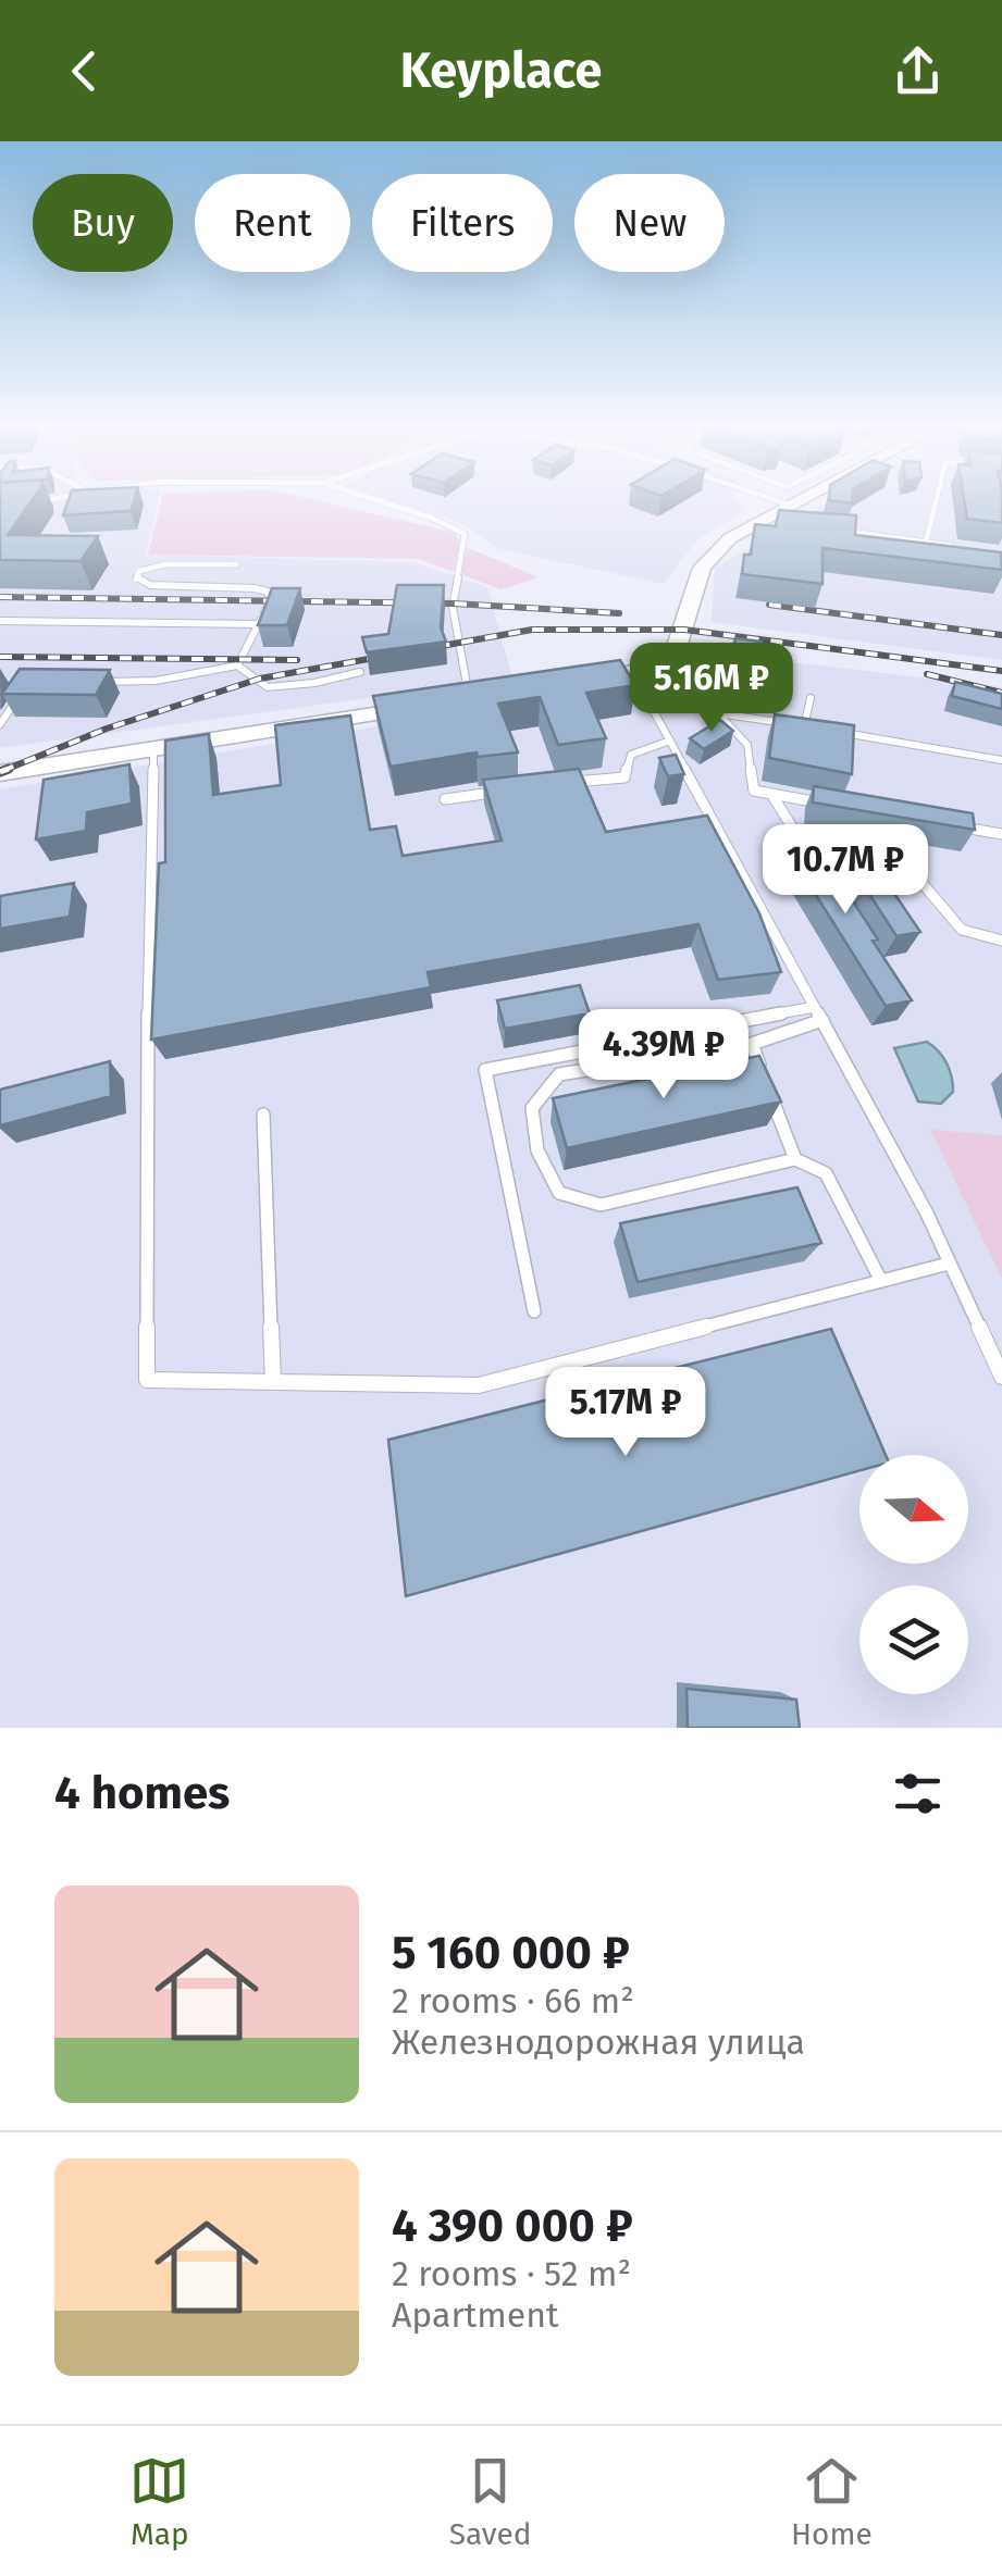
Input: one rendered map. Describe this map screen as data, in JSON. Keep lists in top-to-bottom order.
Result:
{
  "north": "right",
  "page": {
    "header": "Keyplace",
    "chip": [
      "Buy",
      "Rent",
      "Filters",
      "New"
    ],
    "price": [
      "5.16M ₽",
      "10.7M ₽",
      "4.39M ₽",
      "5.17M ₽"
    ],
    "heading": "4 homes",
    "list": [
      {
        "name": "5 160 000 ₽",
        "note": "2 rooms · 66 m² · Железнодорожная улица"
      },
      {
        "name": "4 390 000 ₽",
        "note": "2 rooms · 52 m² · Apartment"
      }
    ],
    "tabs": ["Map", "Saved", "Home"]
  }
}
